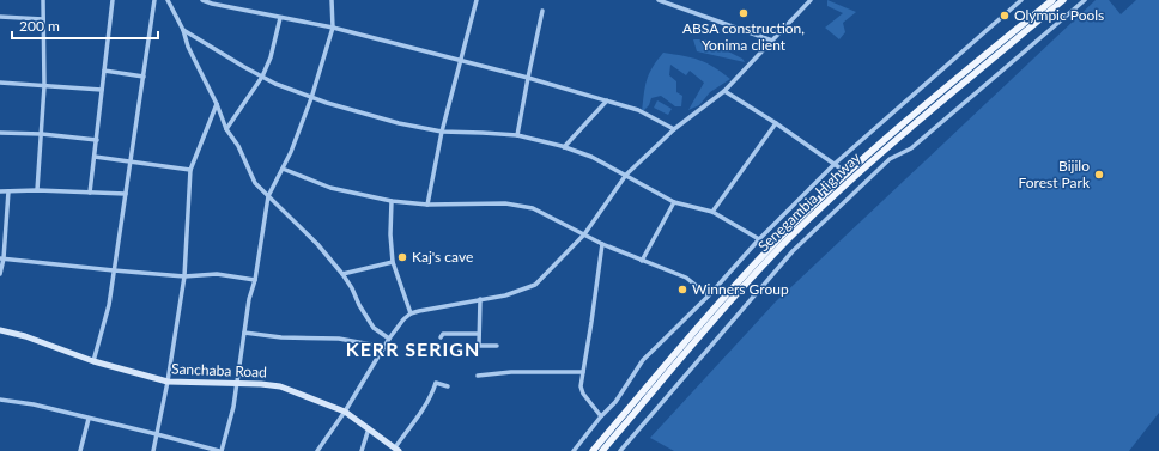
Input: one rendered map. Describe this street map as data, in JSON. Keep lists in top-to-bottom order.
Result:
{
  "streets": {
    "main road": ["Senegambia Highway"],
    "street": ["Sanchaba Road"]
  },
  "districts": ["KERR SERIGN"],
  "places": [
    "ABSA construction, Yonima client",
    "Olympic Pools",
    "Bijilo Forest Park",
    "Kaj's cave",
    "Winners Group"
  ],
  "scale_bar": "200 m"
}
